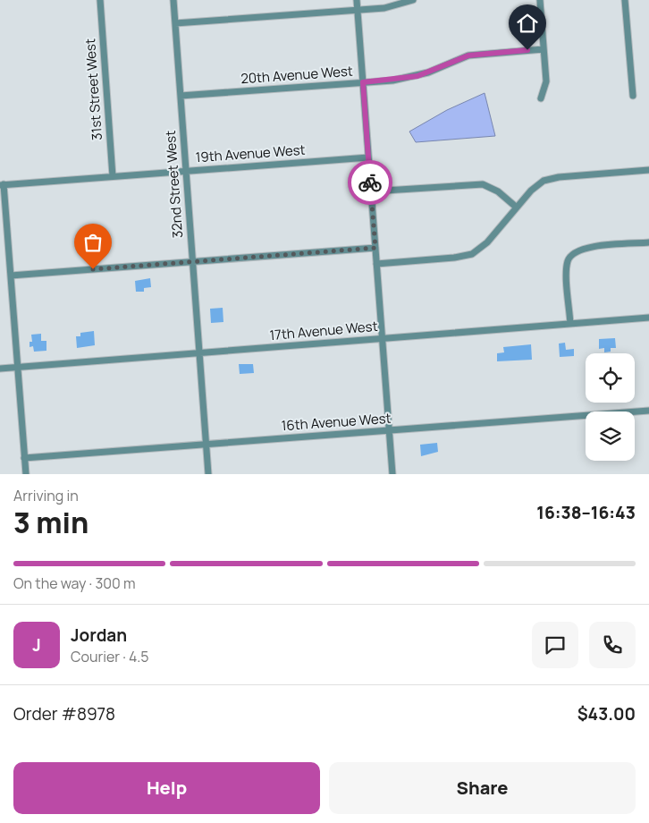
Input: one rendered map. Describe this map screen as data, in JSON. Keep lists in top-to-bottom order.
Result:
{
  "streets": {
    "street": [
      "20th Avenue West",
      "31st Street West",
      "19th Avenue West",
      "32nd Street West",
      "17th Avenue West",
      "16th Avenue West"
    ]
  },
  "crossings": [
    ["20th Avenue West", "32nd Street West"],
    ["31st Street West", "19th Avenue West"],
    ["19th Avenue West", "32nd Street West"],
    ["32nd Street West", "17th Avenue West"],
    ["32nd Street West", "16th Avenue West"]
  ],
  "page": {
    "heading": ["3 min", "Arriving in", "16:38–16:43"],
    "panel": [
      "Jordan",
      "Courier · 4.5",
      "Order #8978",
      "$43.00"
    ],
    "bar": "On the way · 300 m",
    "round": "J",
    "buttons": ["Help", "Share"]
  }
}
